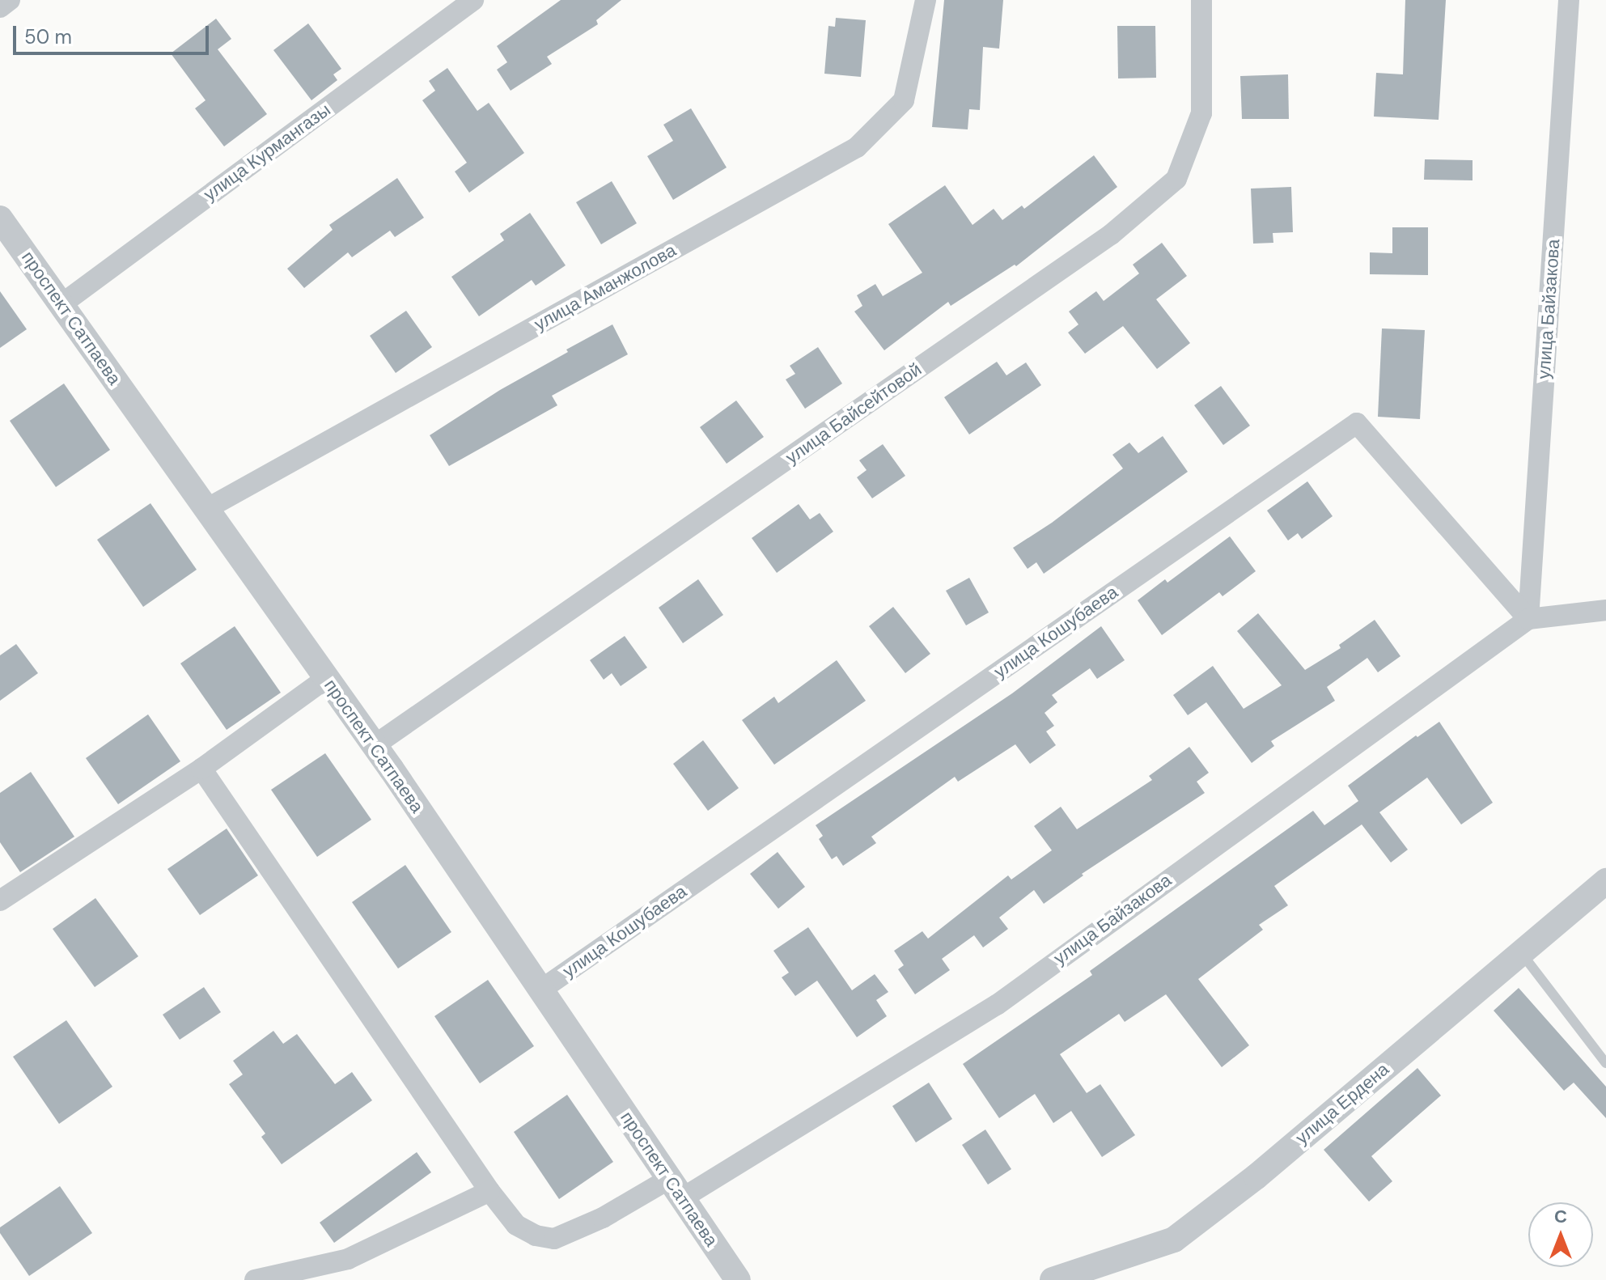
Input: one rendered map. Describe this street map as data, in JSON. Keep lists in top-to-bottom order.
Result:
{
  "streets": {
    "street": [
      "улица Курмангазы",
      "улица Аманжолова",
      "улица Байзакова",
      "проспект Сатпаева",
      "улица Байсейтовой",
      "улица Кошубаева",
      "улица Ердена"
    ]
  },
  "crossings": [
    ["улица Курмангазы", "проспект Сатпаева"],
    ["улица Аманжолова", "проспект Сатпаева"],
    ["улица Байзакова", "проспект Сатпаева"],
    ["улица Байзакова", "улица Кошубаева"],
    ["проспект Сатпаева", "улица Байсейтовой"],
    ["проспект Сатпаева", "улица Кошубаева"]
  ],
  "scale_bar": "50 m",
  "north": "top"
}
